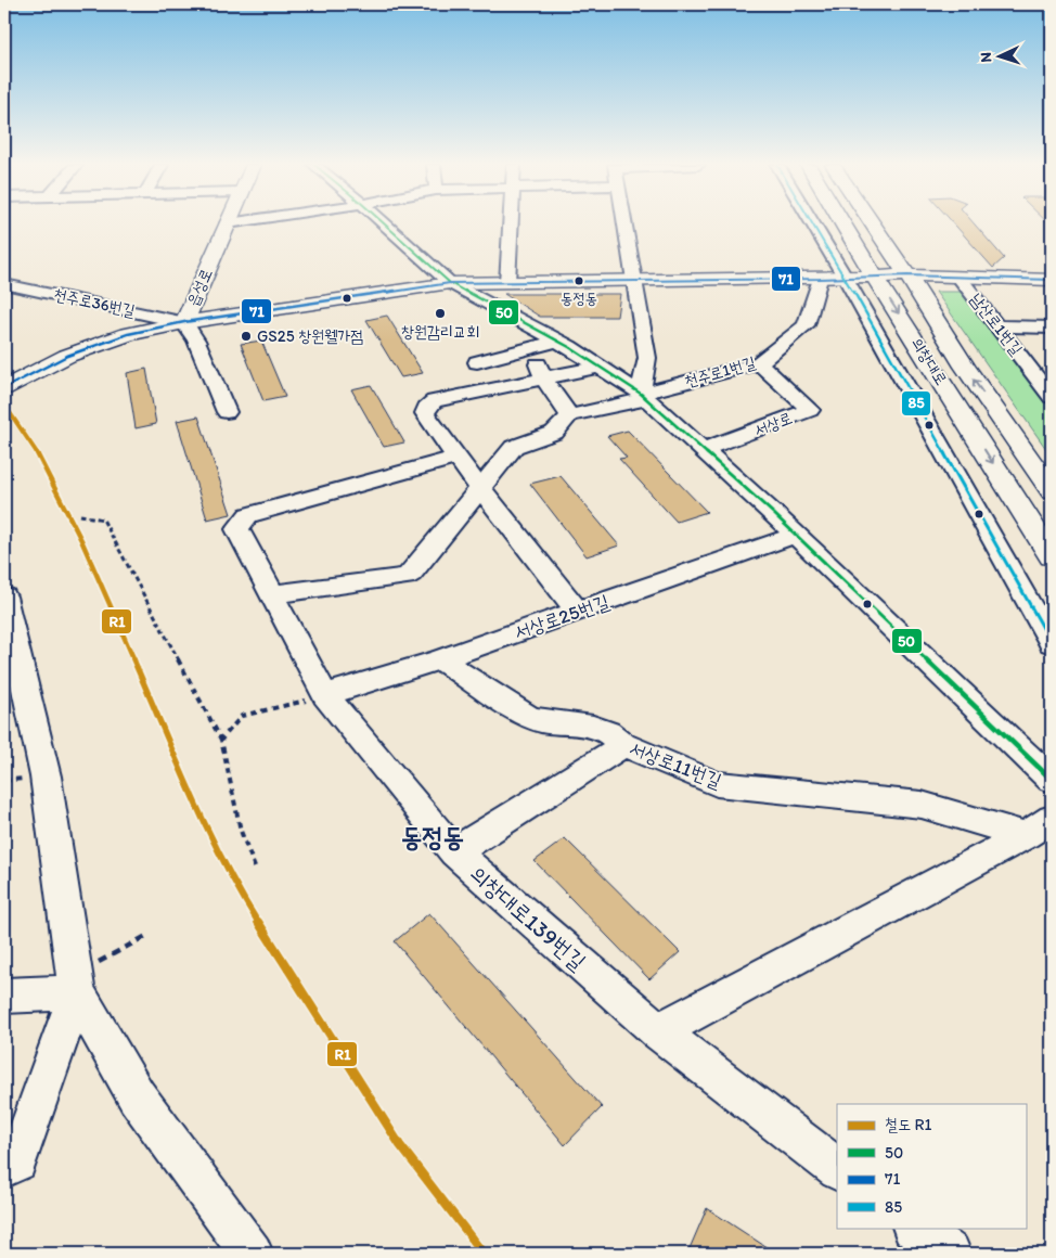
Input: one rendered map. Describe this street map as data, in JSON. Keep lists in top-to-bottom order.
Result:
{
  "streets": {
    "main road": ["읍성로", "의창대로"],
    "street": [
      "천주로36번길",
      "남산로1번길",
      "천주로1번길",
      "서상로",
      "서상로25번길",
      "서상로11번길",
      "의창대로139번길"
    ]
  },
  "crossings": [
    ["읍성로", "천주로36번길"],
    ["천주로1번길", "서상로"],
    ["서상로25번길", "서상로11번길"],
    ["서상로25번길", "의창대로139번길"],
    ["서상로11번길", "의창대로139번길"]
  ],
  "districts": ["동정동"],
  "places": ["동정동", "창원감리교회", "GS25 창원웰가점"],
  "lines": [
    "transit line 50",
    "transit line 85",
    "transit line 71",
    "rail line R1"
  ],
  "legend": [
    "철도 R1",
    "50",
    "71",
    "85"
  ],
  "north": "left"
}
